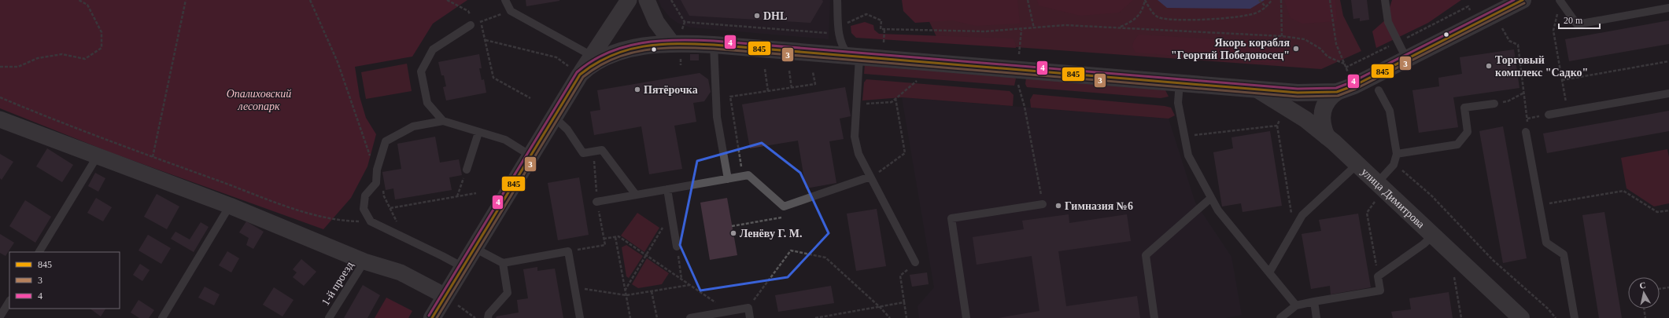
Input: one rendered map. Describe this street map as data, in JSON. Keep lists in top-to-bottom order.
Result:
{
  "streets": {
    "street": ["улица Димитрова"],
    "lane": ["1-й проезд"]
  },
  "parks": ["Опалиховский лесопарк"],
  "places": [
    "DHL",
    "Якорь корабля \"Георгий Победоносец\"",
    "Торговый комплекс \"Садко\"",
    "Пятёрочка",
    "Гимназия №6",
    "Ленёву Г. М."
  ],
  "lines": ["transit line 845", "transit line 4", "transit line 3"],
  "legend": ["845", "3", "4"],
  "scale_bar": "20 m",
  "north": "top"
}
